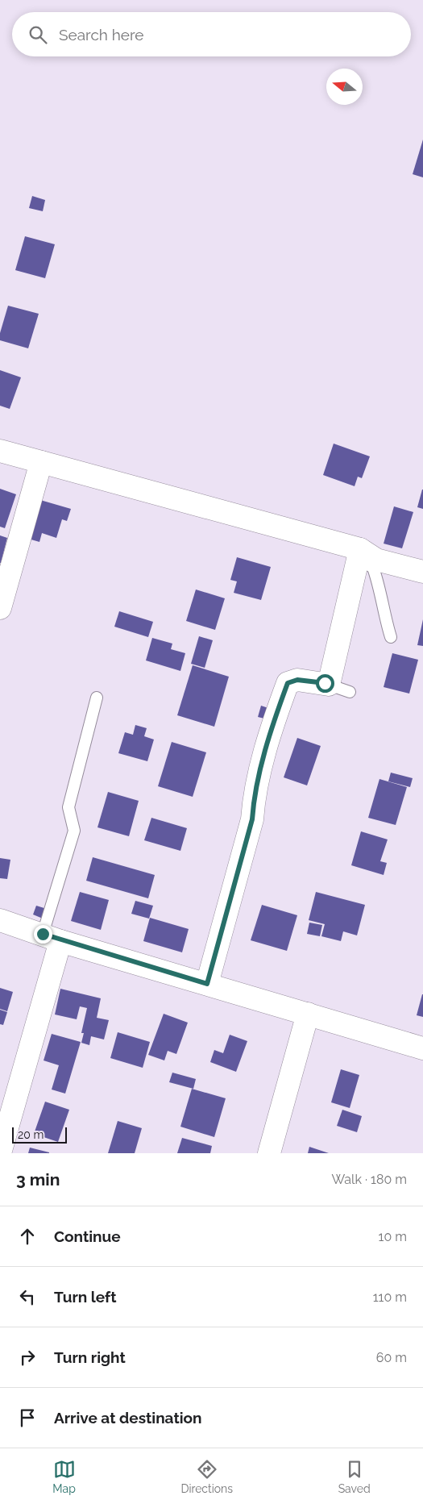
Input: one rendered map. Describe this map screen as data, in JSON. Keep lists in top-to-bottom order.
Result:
{
  "scale_bar": "20 m",
  "north": "left",
  "page": {
    "search": "Search here",
    "scale": "20 m",
    "heading": ["3 min", "Walk · 180 m"],
    "list": [
      ["Continue", "10 m"],
      ["Turn left", "110 m"],
      ["Turn right", "60 m"],
      "Arrive at destination"
    ],
    "nav": ["Map", "Directions", "Saved"]
  }
}
